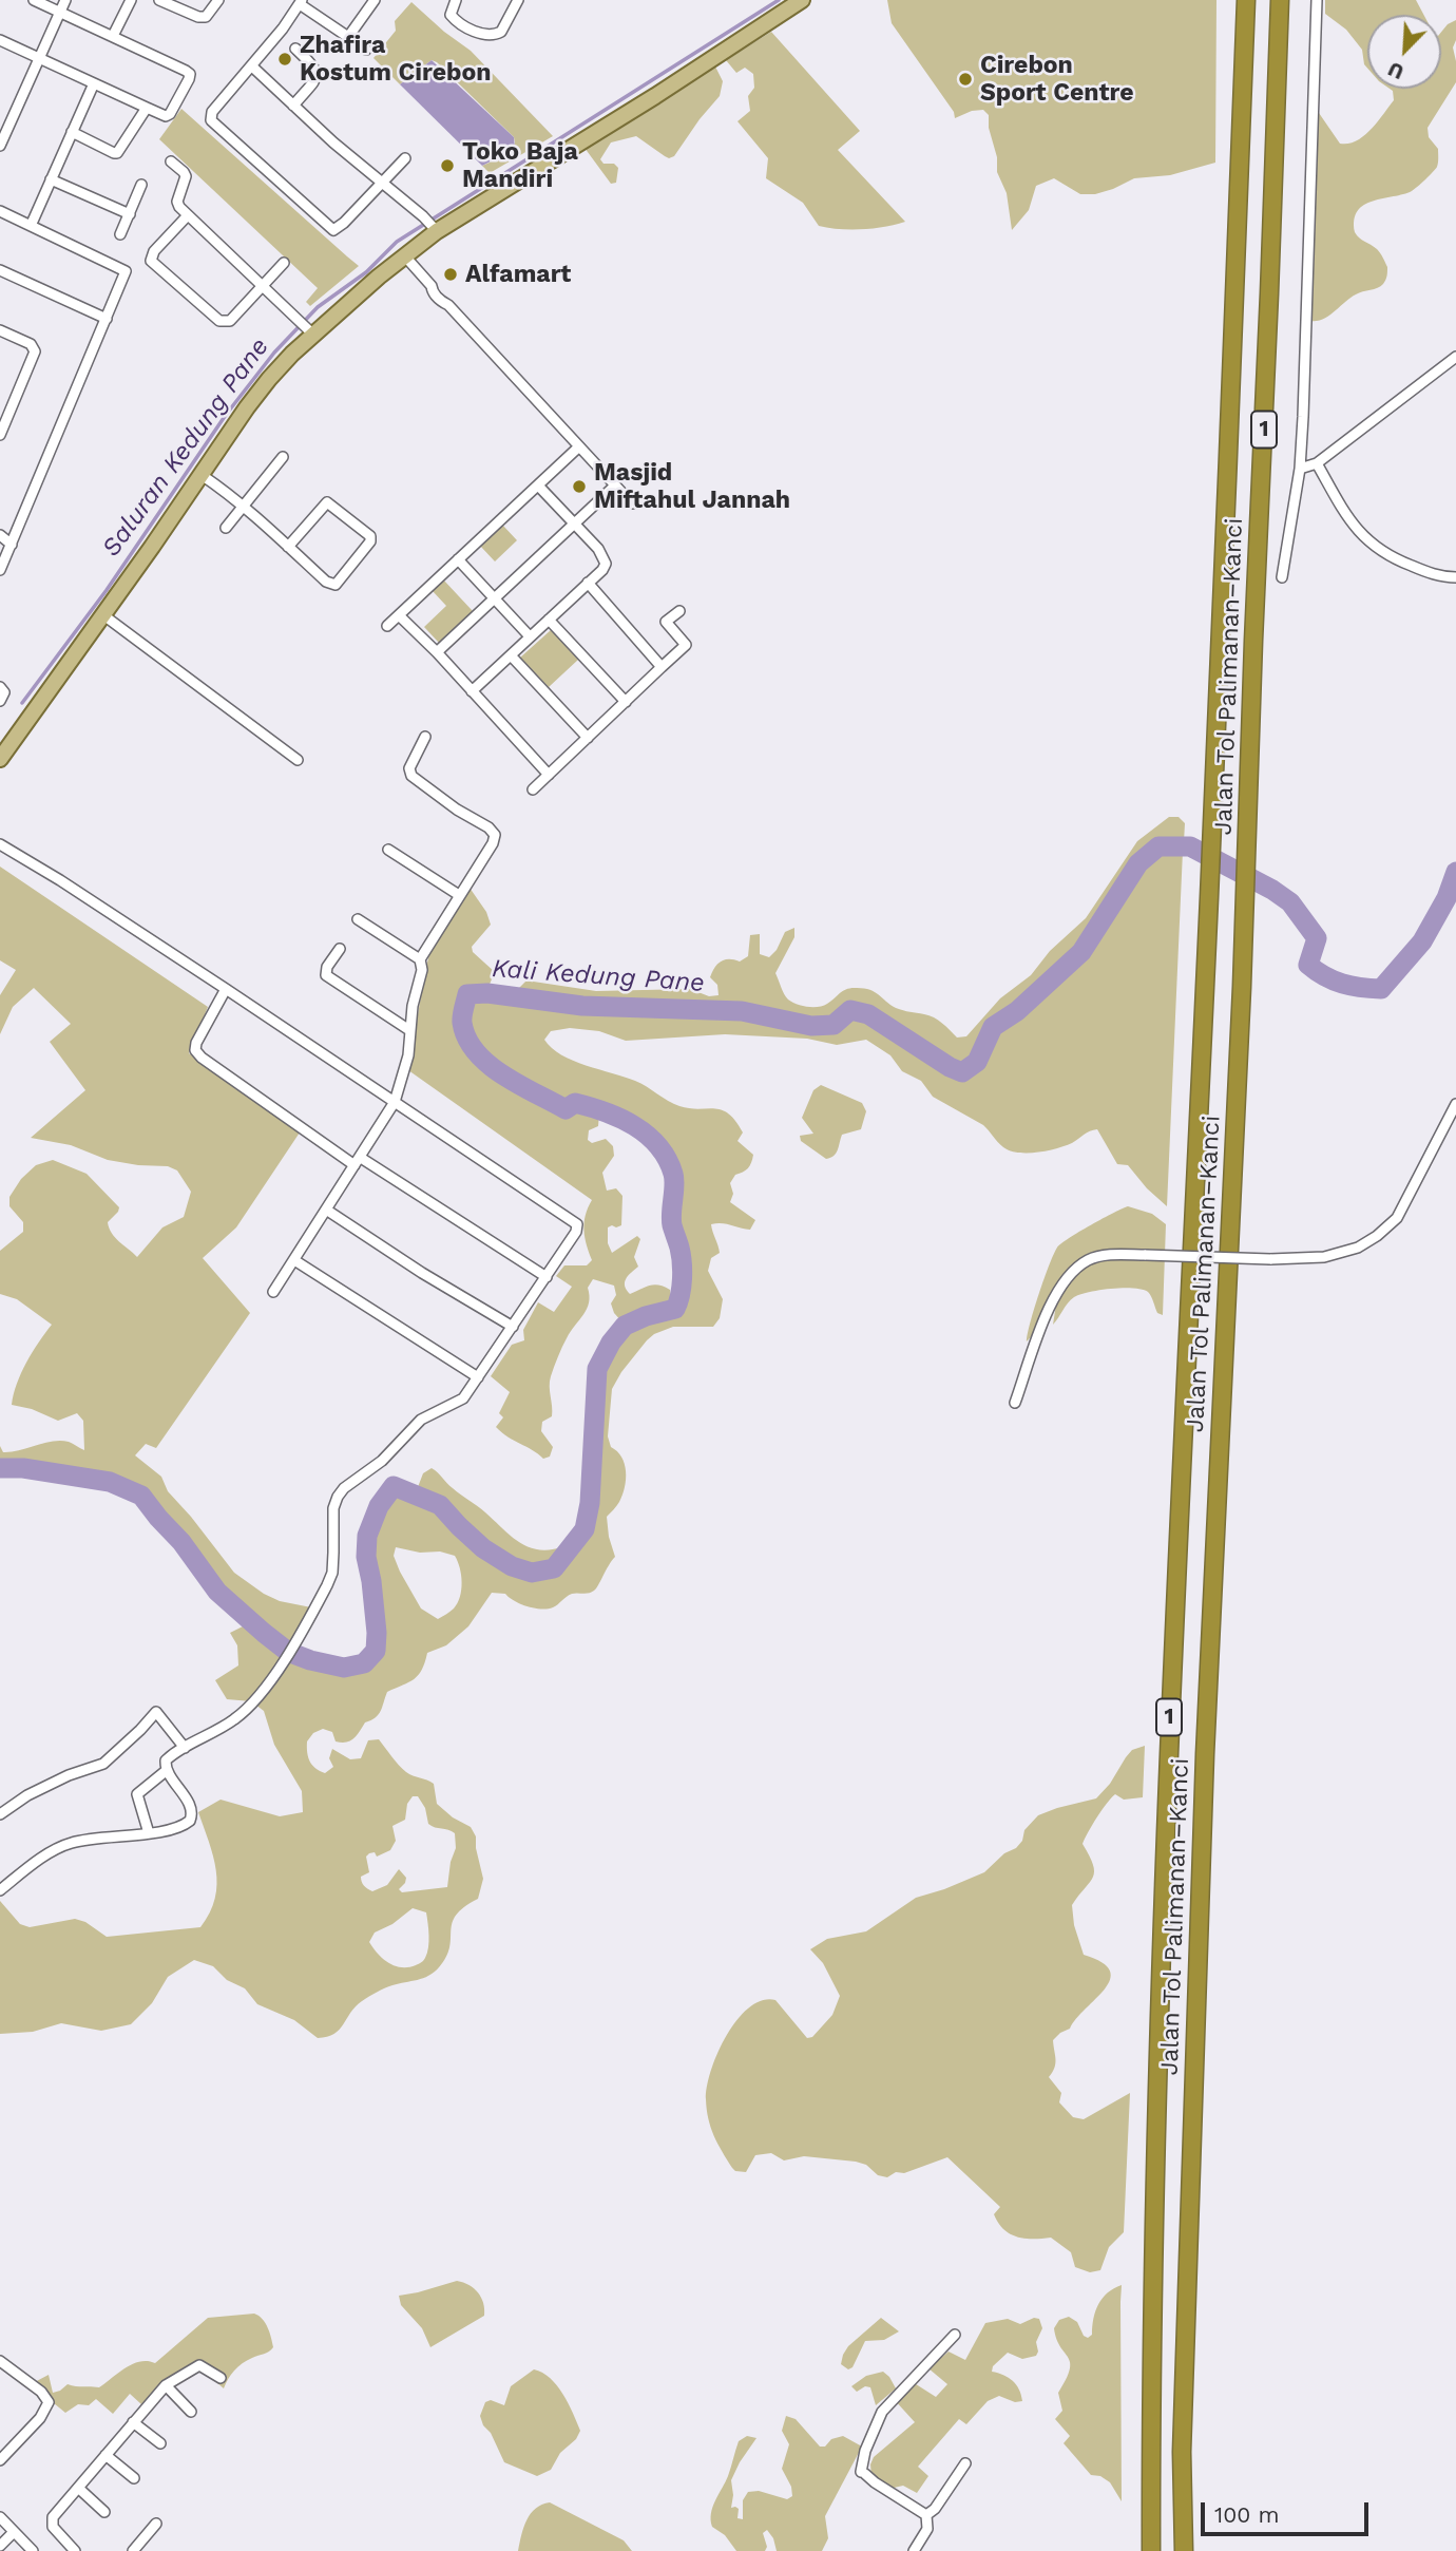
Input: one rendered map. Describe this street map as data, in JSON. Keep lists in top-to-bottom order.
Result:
{
  "streets": {
    "highway": ["1", "Jalan Tol Palimanan–Kanci"]
  },
  "water": ["Saluran Kedung Pane", "Kali Kedung Pane"],
  "places": [
    "Zhafira Kostum Cirebon",
    "Cirebon Sport Centre",
    "Toko Baja Mandiri",
    "Alfamart",
    "Masjid Miftahul Jannah"
  ],
  "scale_bar": "100 m",
  "north": "bottom left"
}
